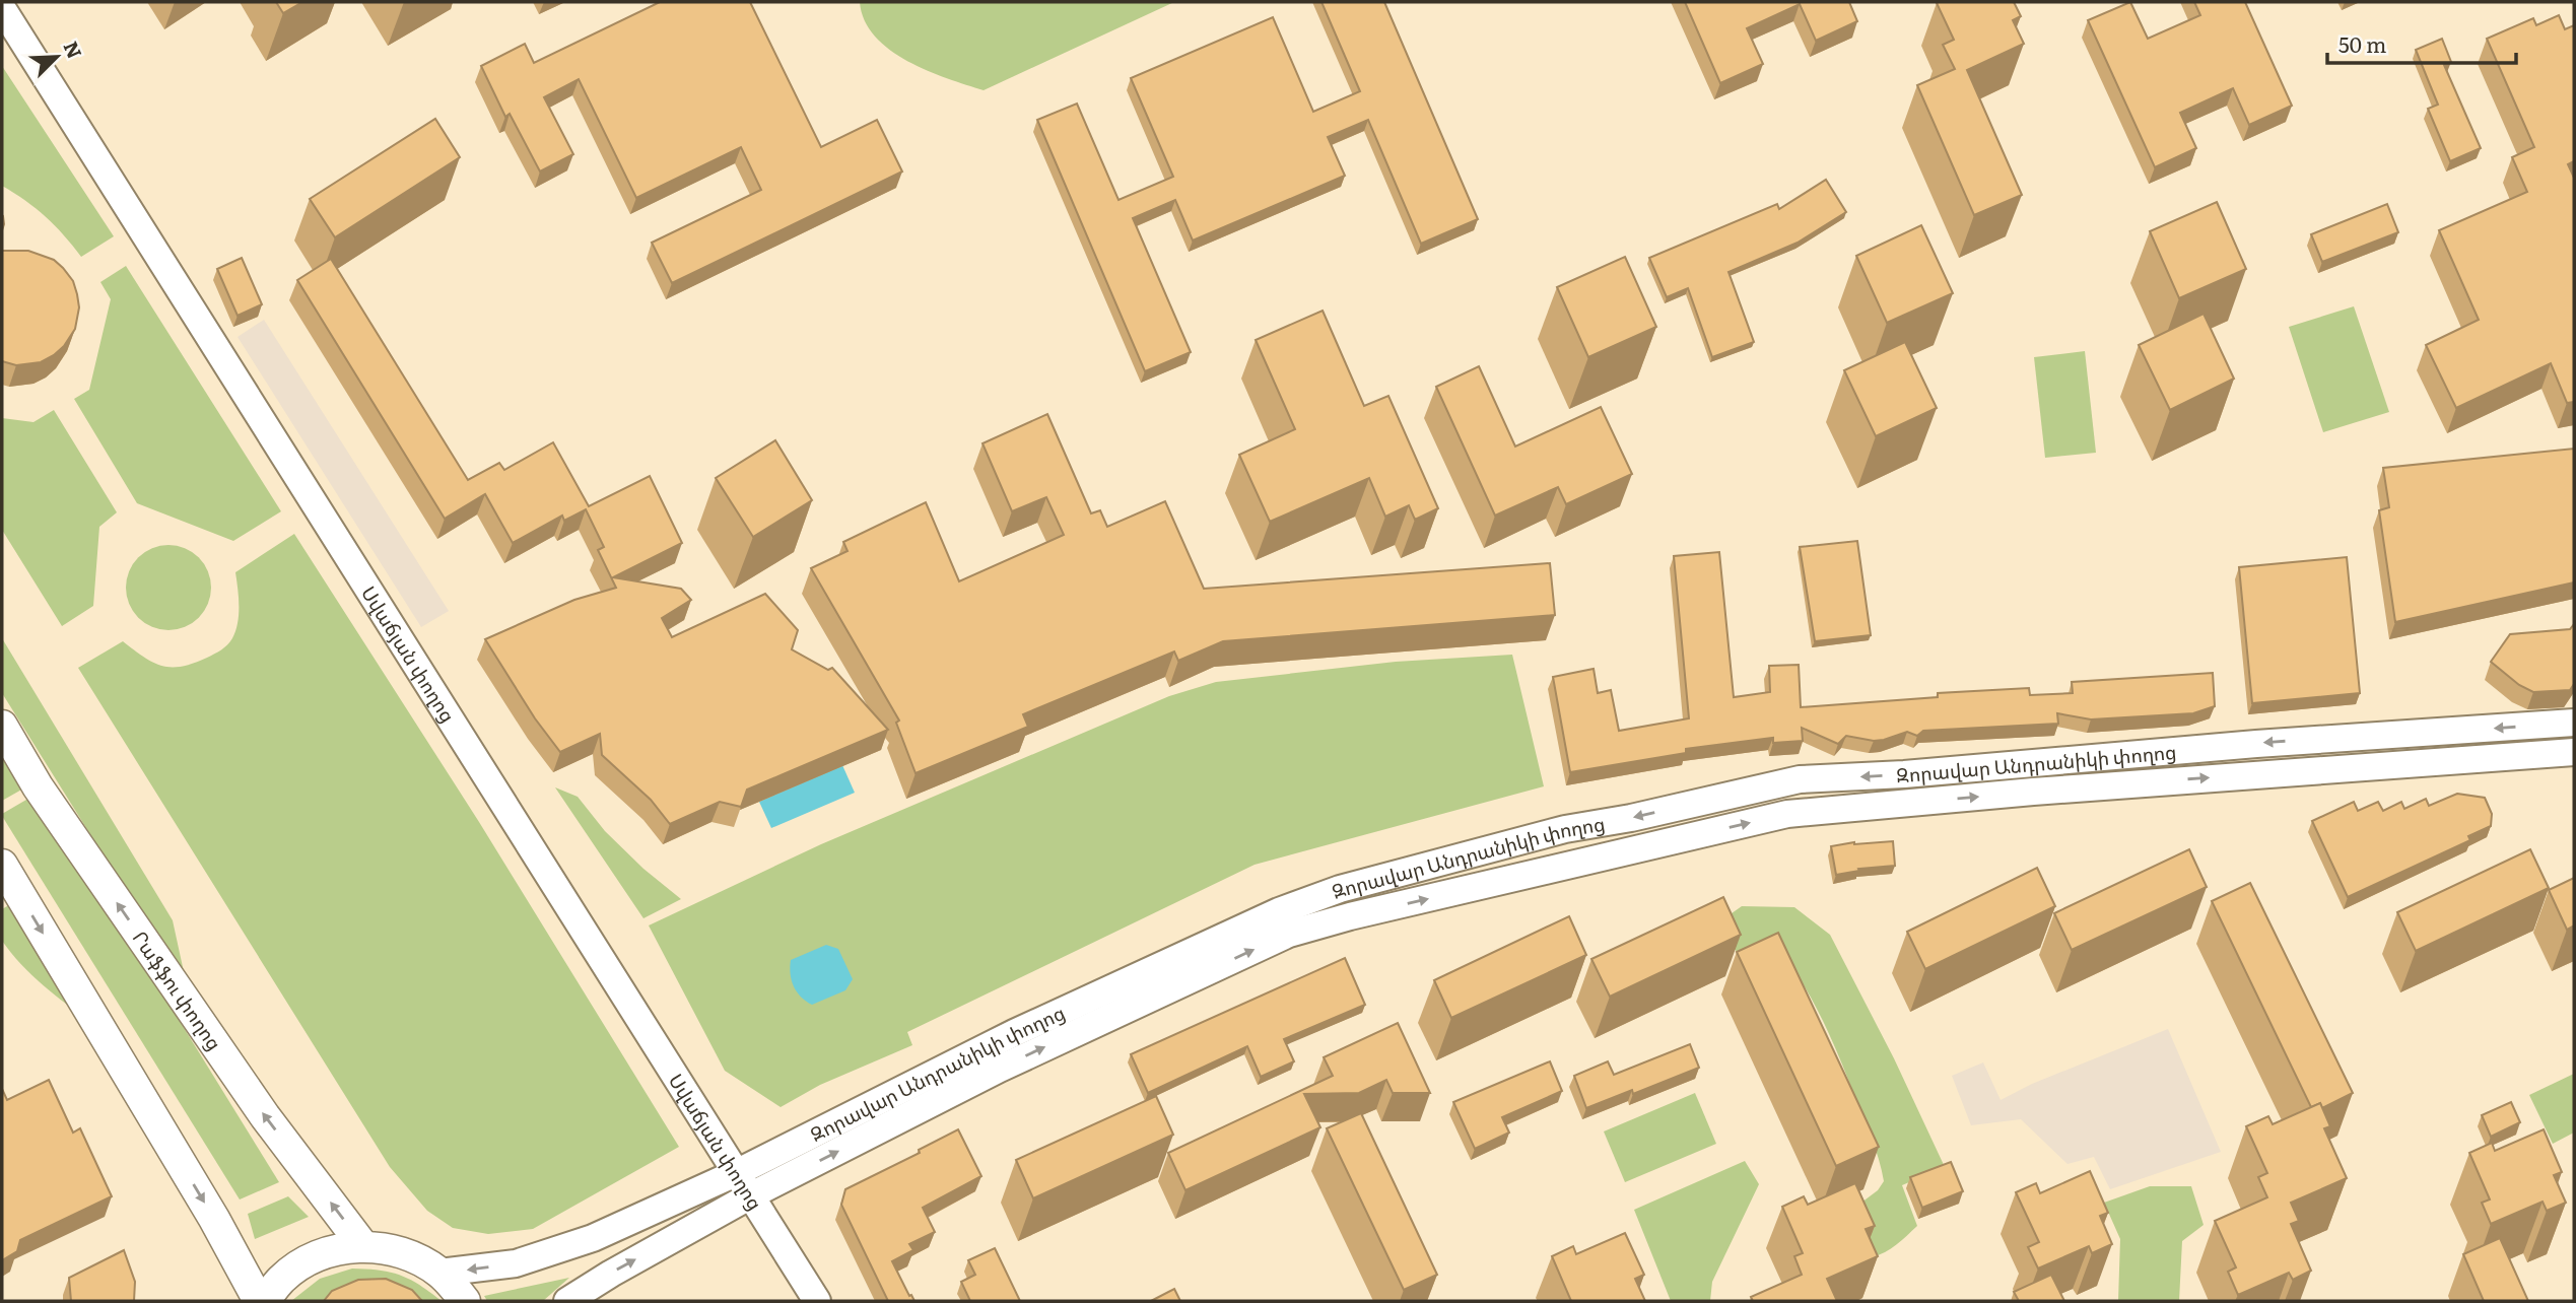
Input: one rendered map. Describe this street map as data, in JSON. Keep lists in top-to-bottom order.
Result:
{
  "streets": {
    "main road": ["Սվաճյան փողոց", "Զորավար Անդրանիկի փողոց", "Րաֆֆու փողոց"]
  },
  "crossings": [
    ["Սվաճյան փողոց", "Զորավար Անդրանիկի փողոց"]
  ],
  "scale_bar": "50 m",
  "north": "top right"
}
